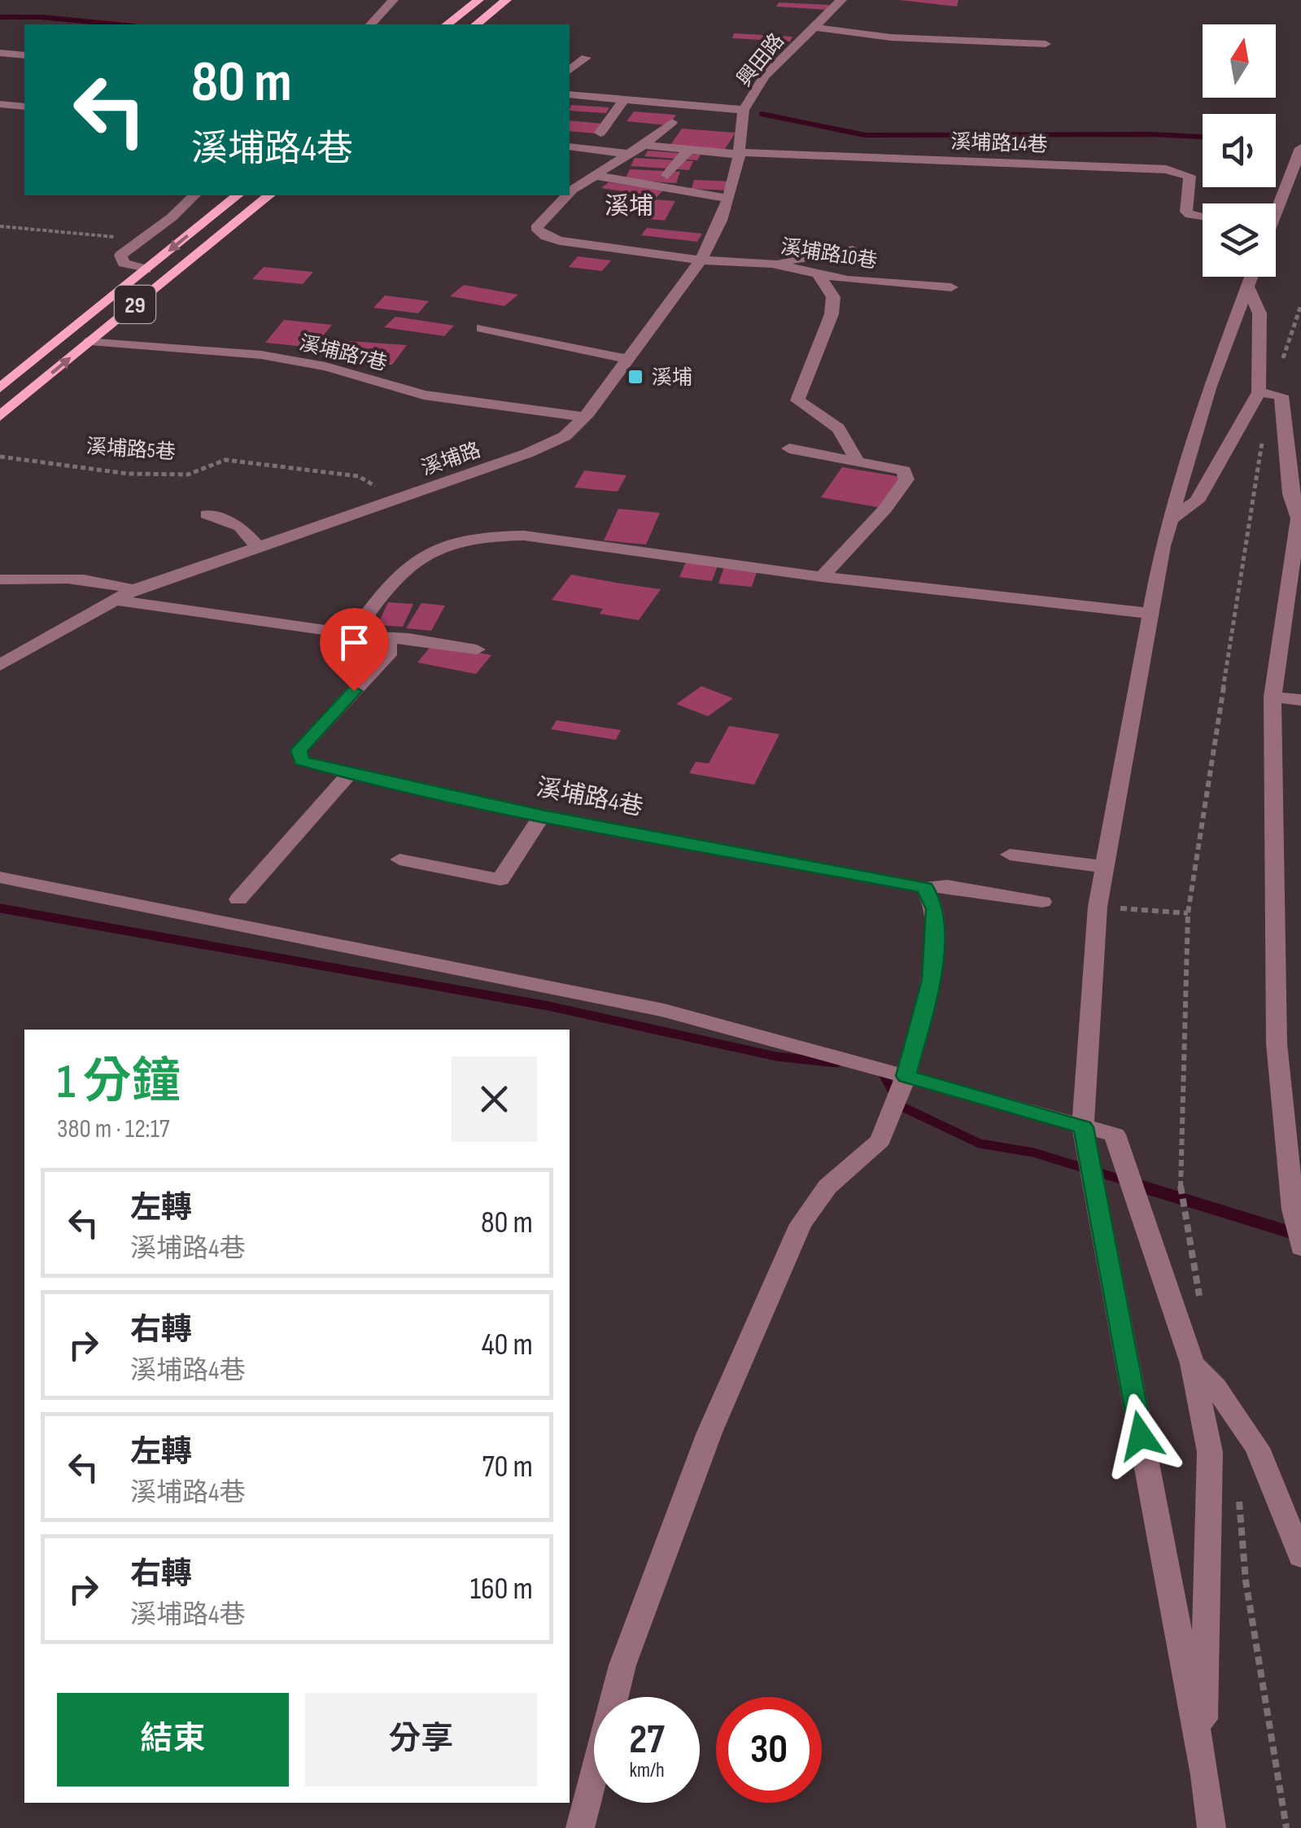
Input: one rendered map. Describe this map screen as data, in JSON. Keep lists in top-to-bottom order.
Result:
{
  "streets": {
    "main road": ["29"],
    "street": [
      "興田路",
      "溪埔路14巷",
      "溪埔路10巷",
      "溪埔路7巷",
      "溪埔路",
      "溪埔路4巷"
    ],
    "path": ["溪埔路5巷"]
  },
  "crossings": [
    ["興田路", "溪埔路"],
    ["溪埔路14巷", "溪埔路"],
    ["溪埔路10巷", "溪埔路"],
    ["29", "溪埔路7巷"],
    ["溪埔路7巷", "溪埔路"],
    ["溪埔路5巷", "溪埔路"]
  ],
  "districts": ["溪埔"],
  "places": {
    "transit": ["溪埔"]
  },
  "north": "top",
  "page": {
    "turn": ["80 m", "溪埔路4巷"],
    "heading": ["1 分鐘", "380 m · 12:17"],
    "list": [
      {
        "name": "左轉",
        "note": "溪埔路4巷",
        "value": "80 m"
      },
      {
        "name": "右轉",
        "note": "溪埔路4巷",
        "value": "40 m"
      },
      {
        "name": "左轉",
        "note": "溪埔路4巷",
        "value": "70 m"
      },
      {
        "name": "右轉",
        "note": "溪埔路4巷",
        "value": "160 m"
      }
    ],
    "buttons": ["結束", "分享"],
    "speed": "27 km/h",
    "limit": "30"
  }
}
